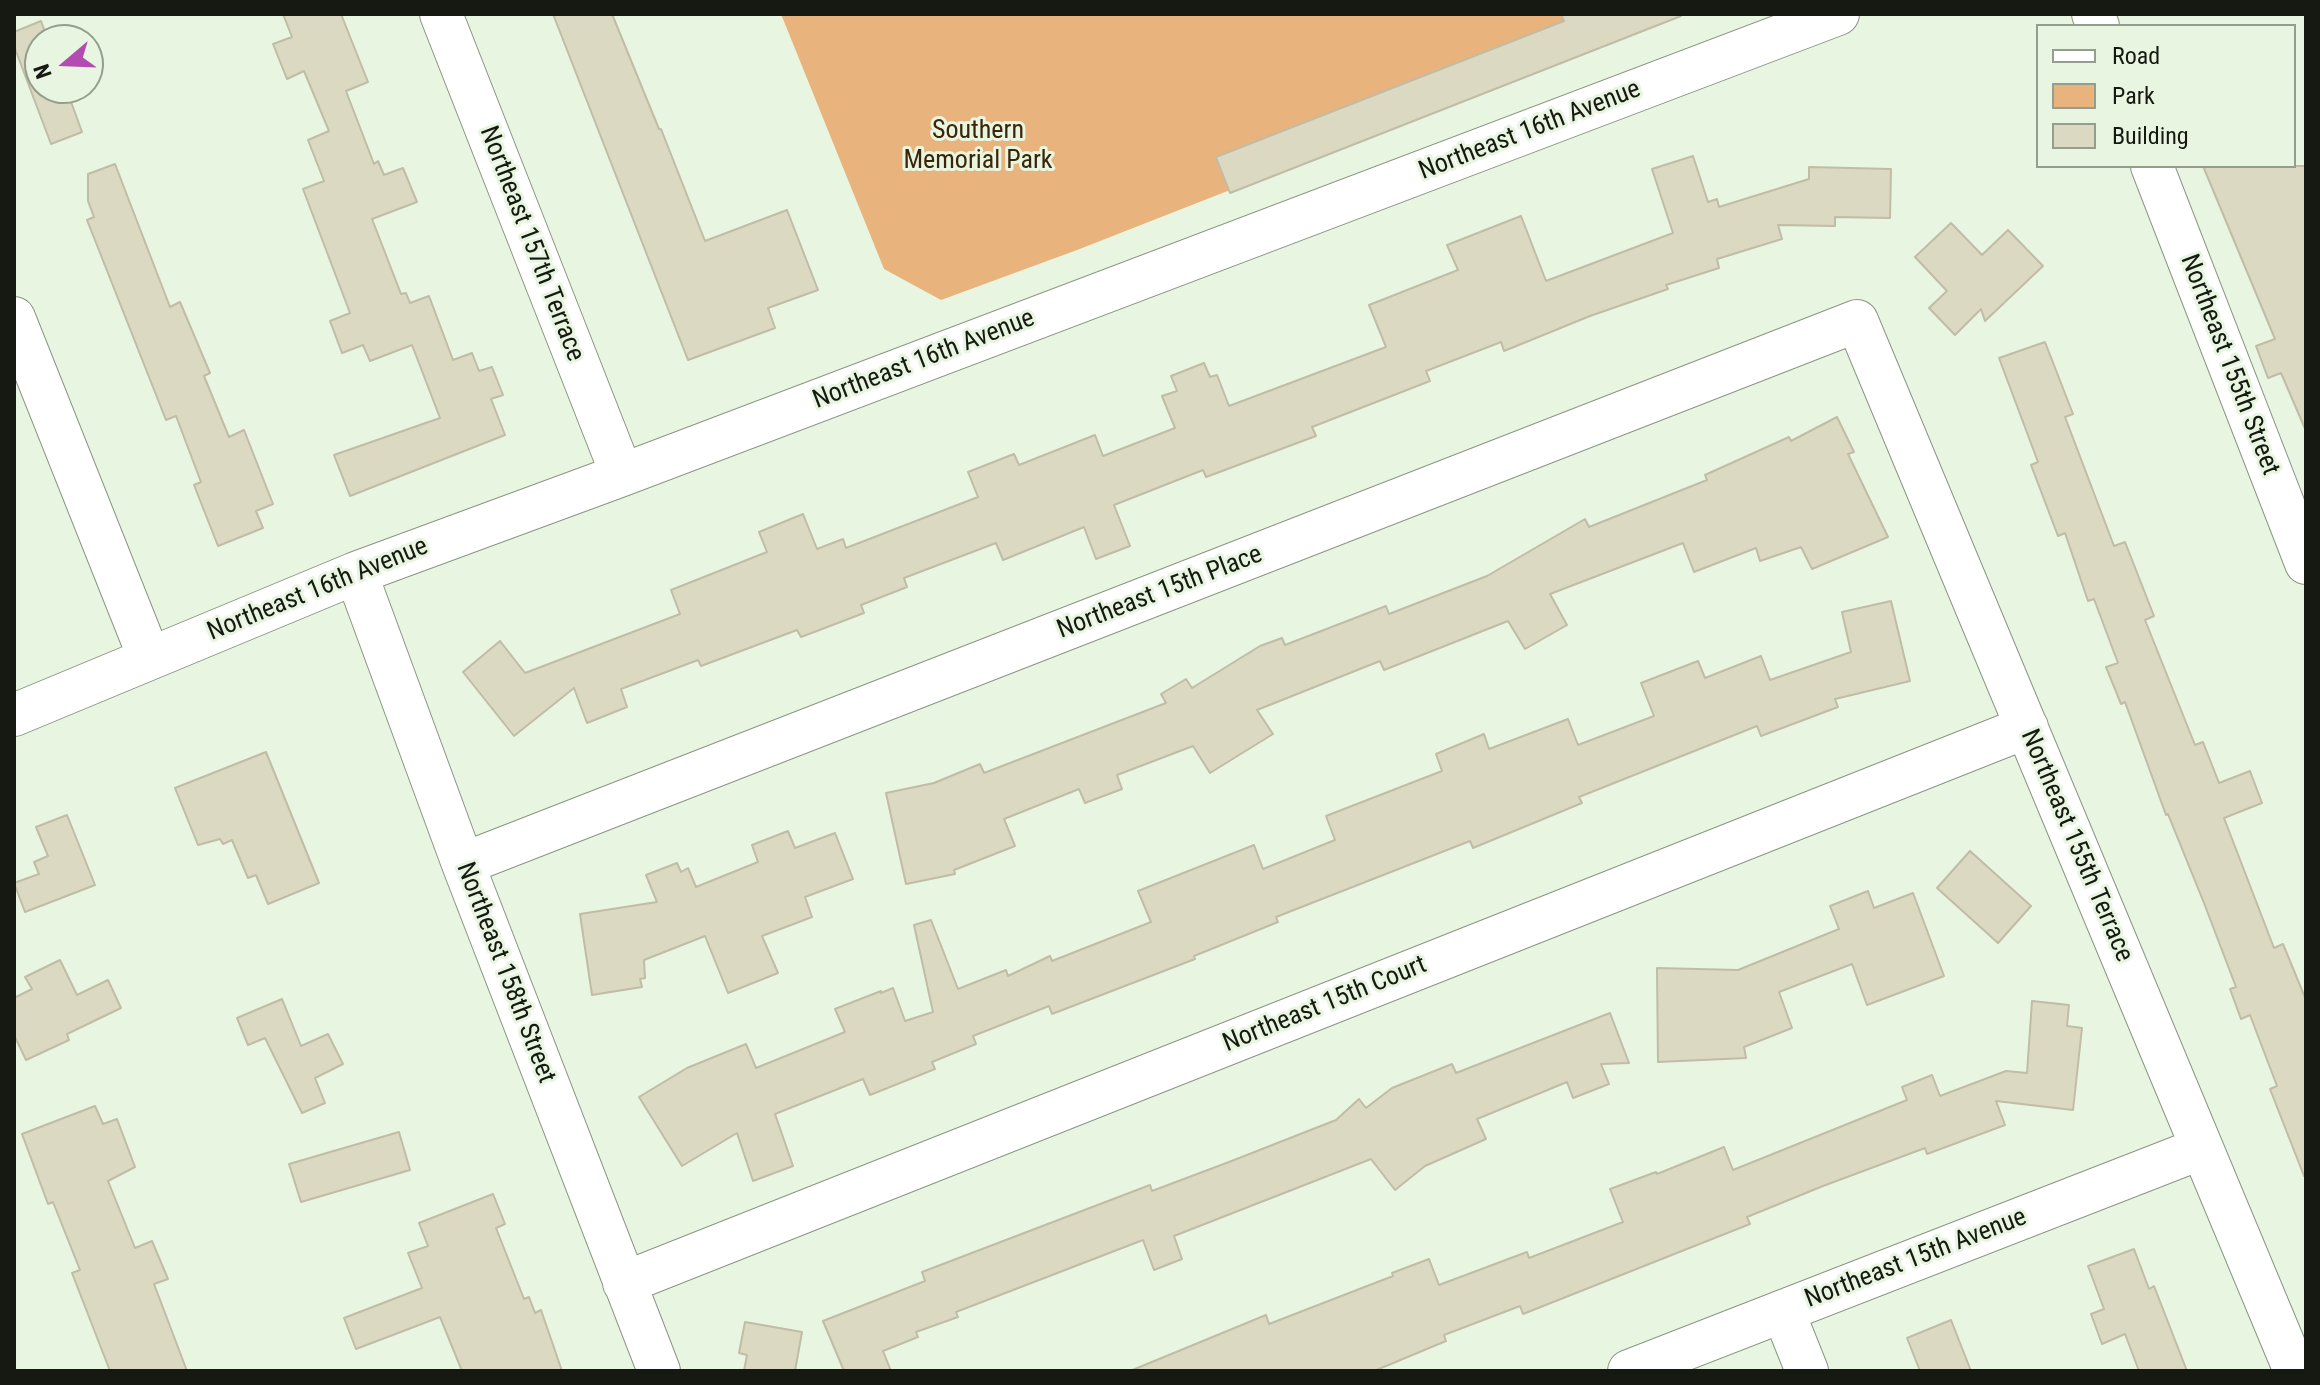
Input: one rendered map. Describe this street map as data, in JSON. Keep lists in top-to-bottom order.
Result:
{
  "streets": {
    "street": [
      "Northeast 16th Avenue",
      "Northeast 157th Terrace",
      "Northeast 155th Street",
      "Northeast 15th Place",
      "Northeast 155th Terrace",
      "Northeast 158th Street",
      "Northeast 15th Court",
      "Northeast 15th Avenue"
    ]
  },
  "crossings": [
    ["Northeast 16th Avenue", "Northeast 157th Terrace"],
    ["Northeast 16th Avenue", "Northeast 158th Street"],
    ["Northeast 15th Place", "Northeast 155th Terrace"],
    ["Northeast 15th Place", "Northeast 158th Street"],
    ["Northeast 155th Terrace", "Northeast 15th Court"],
    ["Northeast 155th Terrace", "Northeast 15th Avenue"],
    ["Northeast 158th Street", "Northeast 15th Court"]
  ],
  "parks": ["Southern Memorial Park"],
  "legend": ["Road", "Park", "Building"],
  "north": "left"
}
